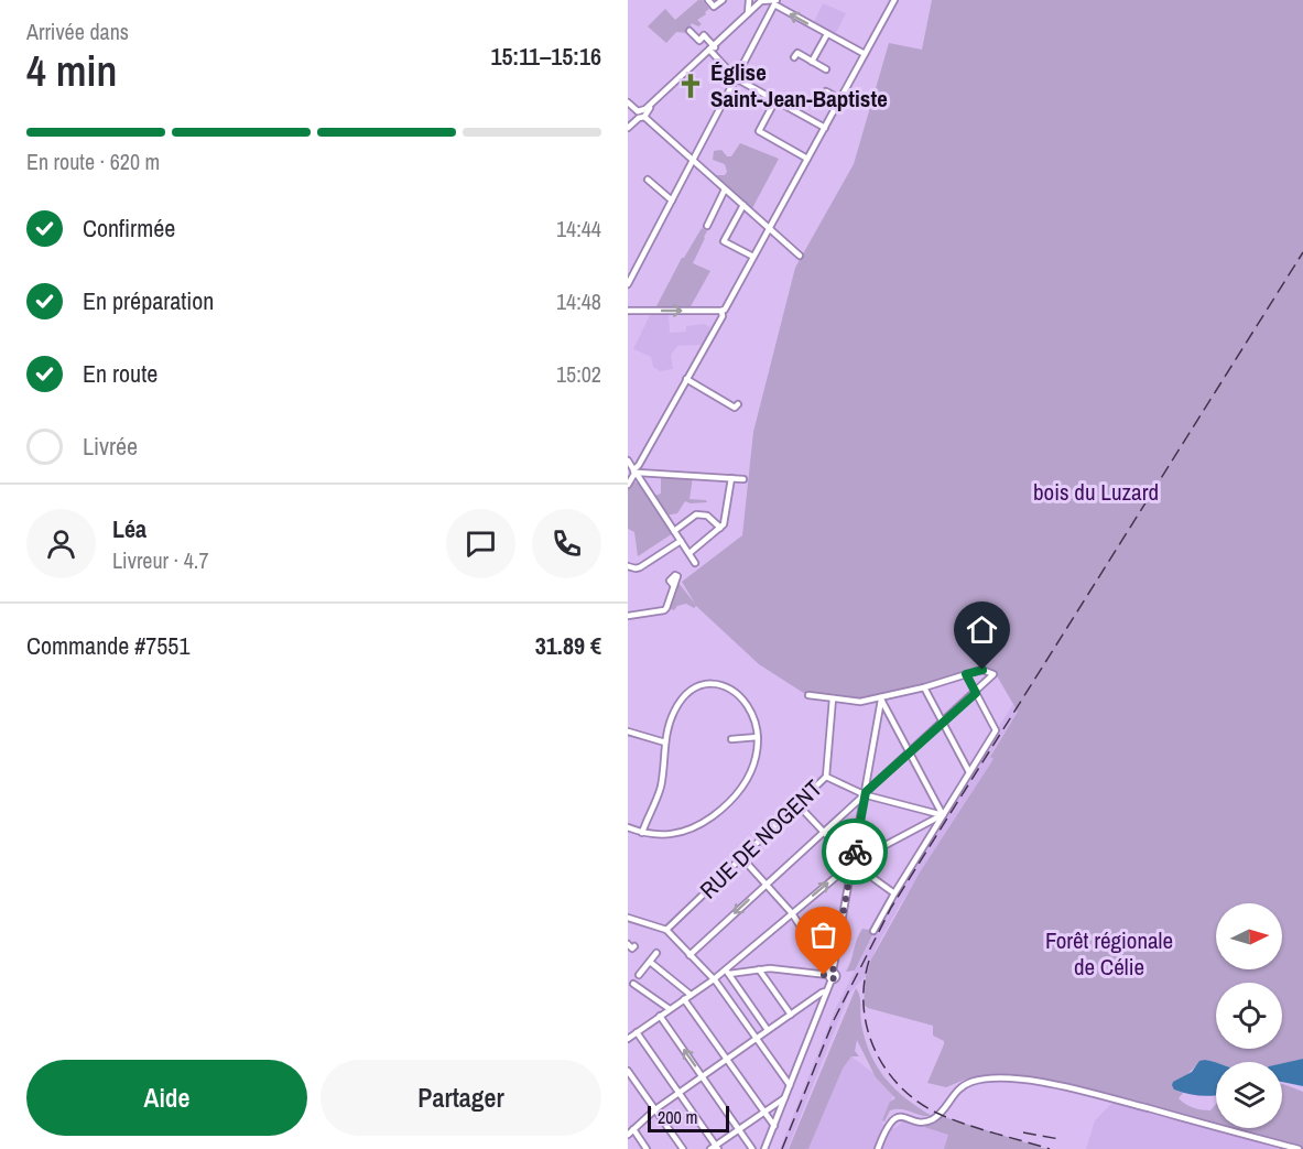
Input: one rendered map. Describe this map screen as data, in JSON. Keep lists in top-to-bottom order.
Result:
{
  "streets": {
    "street": ["RUE DE NOGENT"]
  },
  "parks": ["bois du Luzard", "Forêt régionale de Célie"],
  "places": {
    "church": ["Église Saint-Jean-Baptiste"]
  },
  "scale_bar": "200 m",
  "north": "right",
  "page": {
    "heading": ["4 min", "Arrivée dans", "15:11–15:16"],
    "panel": [
      "Léa",
      "Livreur · 4.7",
      "Commande #7551",
      "31.89 €"
    ],
    "bar": "En route · 620 m",
    "list": [
      ["Confirmée", "14:44"],
      ["En préparation", "14:48"],
      ["En route", "15:02"],
      "Livrée"
    ],
    "buttons": ["Aide", "Partager"],
    "scale": "200 m"
  }
}
